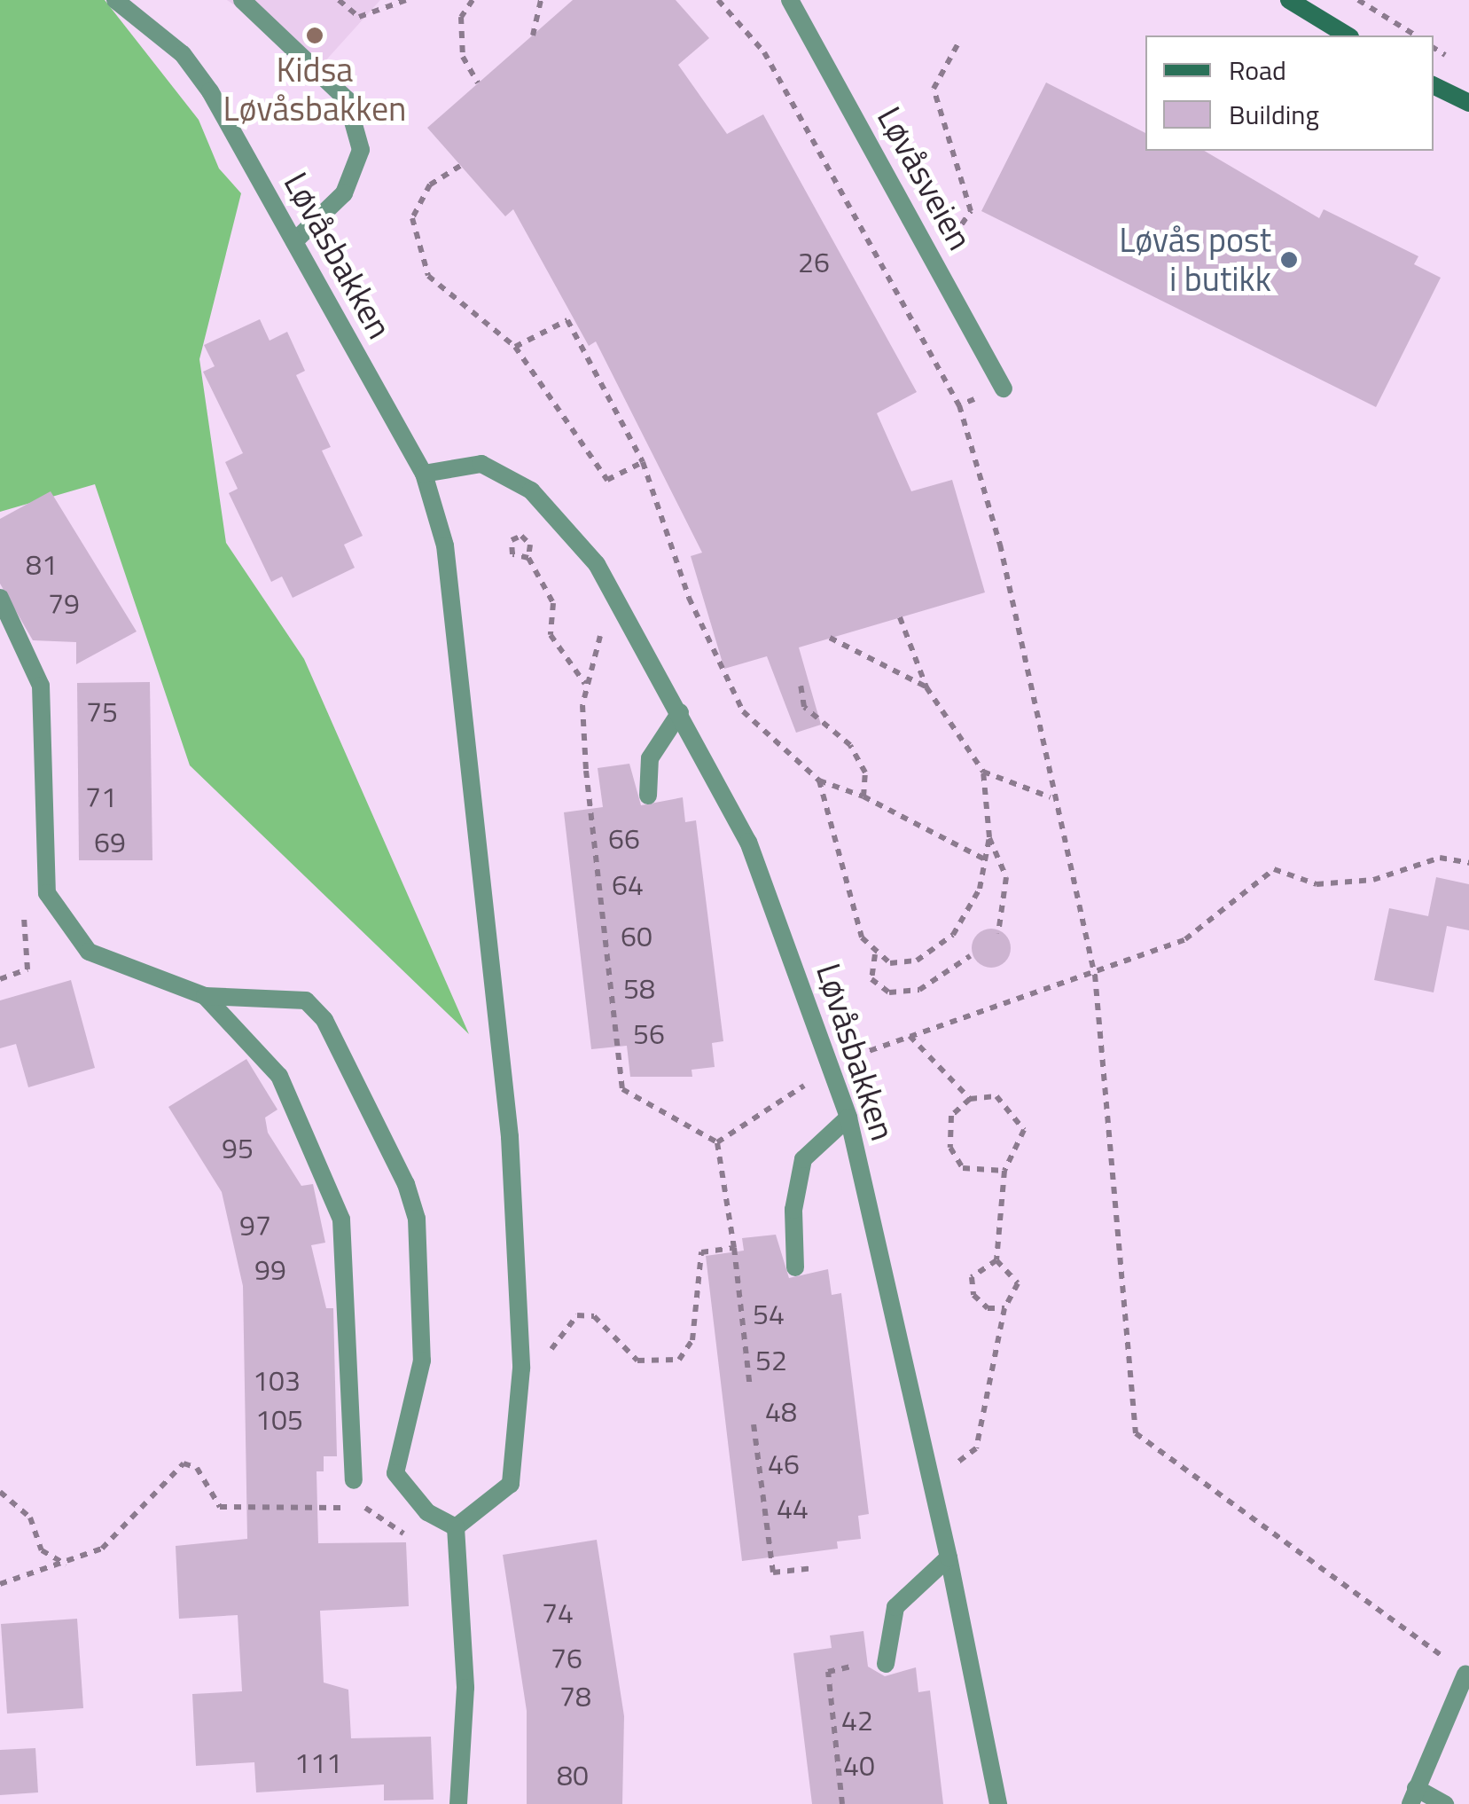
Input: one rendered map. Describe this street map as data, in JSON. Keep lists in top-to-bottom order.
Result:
{
  "streets": {
    "street": ["Løvåsveien", "Løvåsbakken"]
  },
  "places": ["Kidsa Løvåsbakken", "Løvås post i butikk"],
  "house_numbers": [
    "26",
    "81",
    "79",
    "75",
    "71",
    "66",
    "69",
    "64",
    "60",
    "58",
    "56",
    "95",
    "97",
    "99",
    "54",
    "52",
    "103",
    "48",
    "105",
    "46",
    "44",
    "74",
    "76",
    "78",
    "42",
    "111",
    "40",
    "80"
  ],
  "legend": ["Road", "Building"]
}
